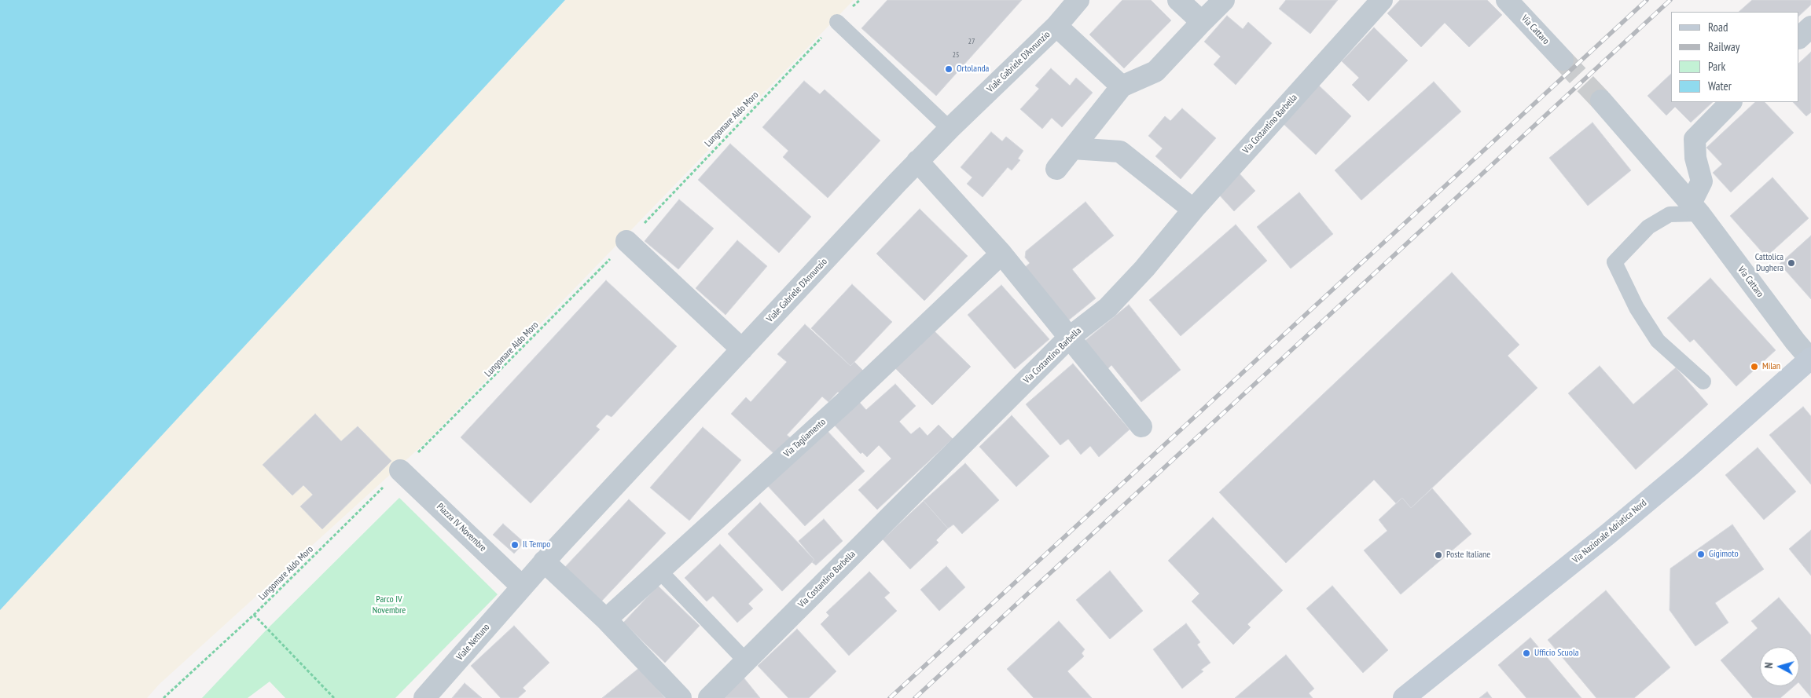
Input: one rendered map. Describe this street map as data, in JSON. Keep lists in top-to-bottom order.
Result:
{
  "streets": {
    "main road": ["Via Nazionale Adriatica Nord"],
    "street": [
      "Via Cattaro",
      "Viale Gabriele D'Annunzio",
      "Via Costantino Barbella",
      "Via Tagliamento",
      "Piazza IV Novembre",
      "Viale Nettuno"
    ],
    "path": ["Lungomare Aldo Moro"]
  },
  "crossings": [
    ["Via Cattaro", "Via Nazionale Adriatica Nord"],
    ["Viale Gabriele D'Annunzio", "Piazza IV Novembre"],
    ["Viale Gabriele D'Annunzio", "Viale Nettuno"],
    ["Lungomare Aldo Moro", "Piazza IV Novembre"],
    ["Piazza IV Novembre", "Viale Nettuno"]
  ],
  "parks": ["Parco IV Novembre"],
  "places": [
    "Ortolanda",
    "Cattolica Dughera",
    "Milan",
    "Il Tempo",
    "Gigimoto",
    "Poste Italiane",
    "Ufficio Scuola"
  ],
  "house_numbers": ["27", "25"],
  "legend": [
    "Road",
    "Railway",
    "Park",
    "Water"
  ],
  "north": "left"
}
